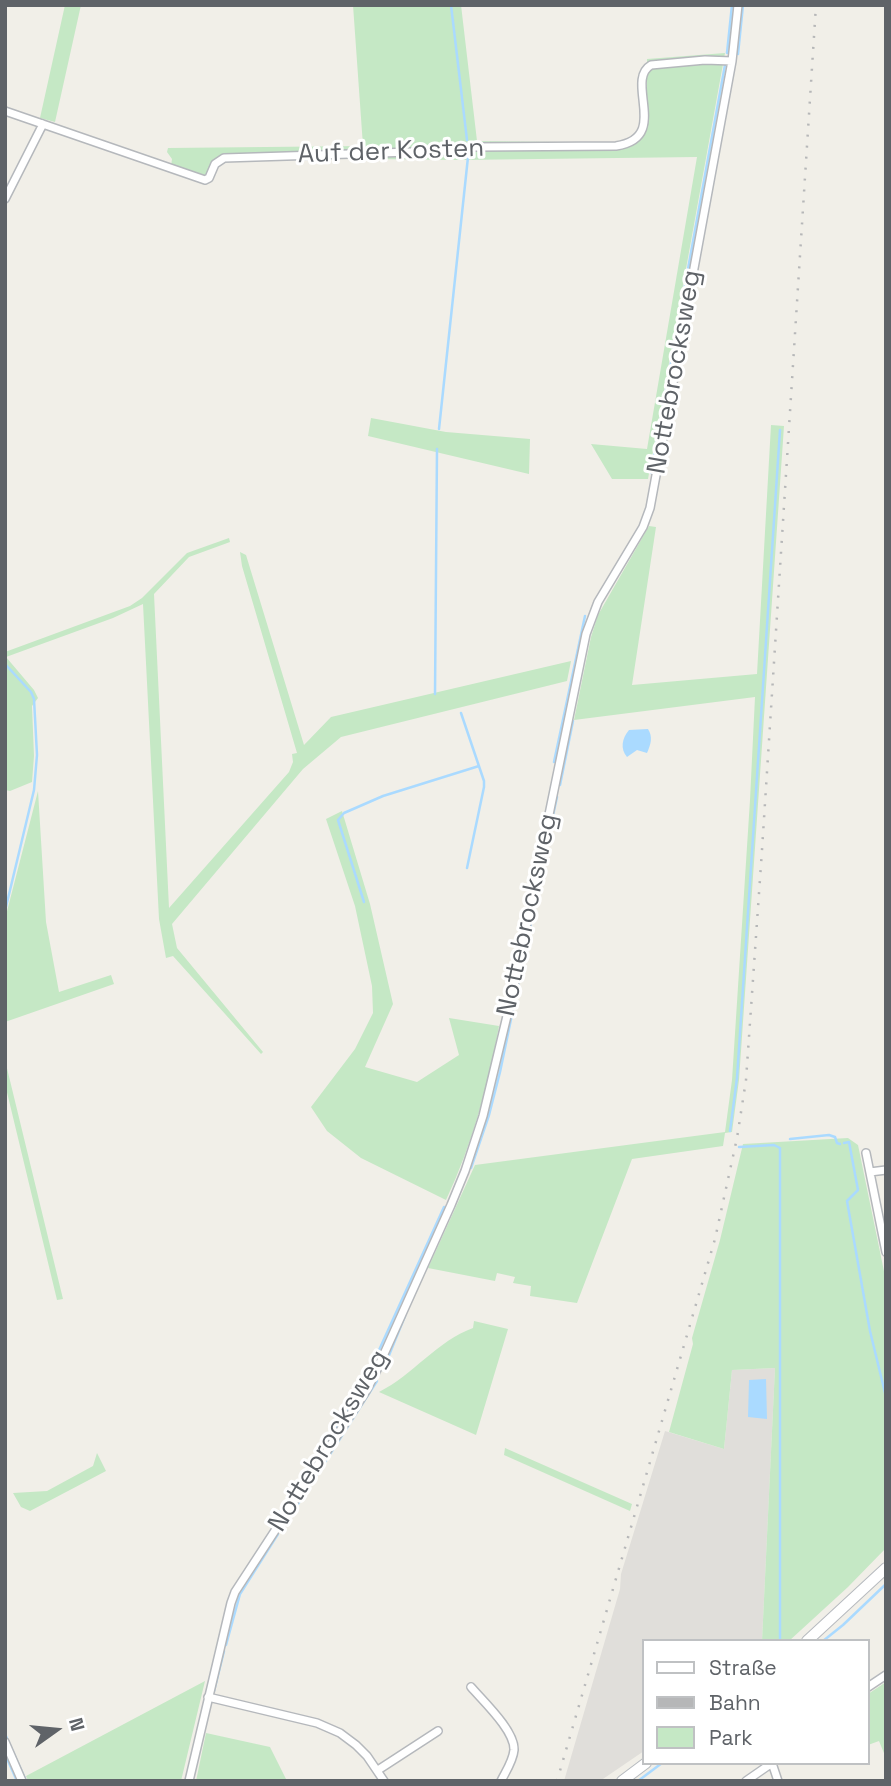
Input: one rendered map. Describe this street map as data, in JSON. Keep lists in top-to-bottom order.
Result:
{
  "streets": {
    "street": ["Auf der Kosten", "Nottebrocksweg"]
  },
  "crossings": [
    ["Auf der Kosten", "Nottebrocksweg"]
  ],
  "legend": ["Straße", "Bahn", "Park"],
  "north": "right"
}
